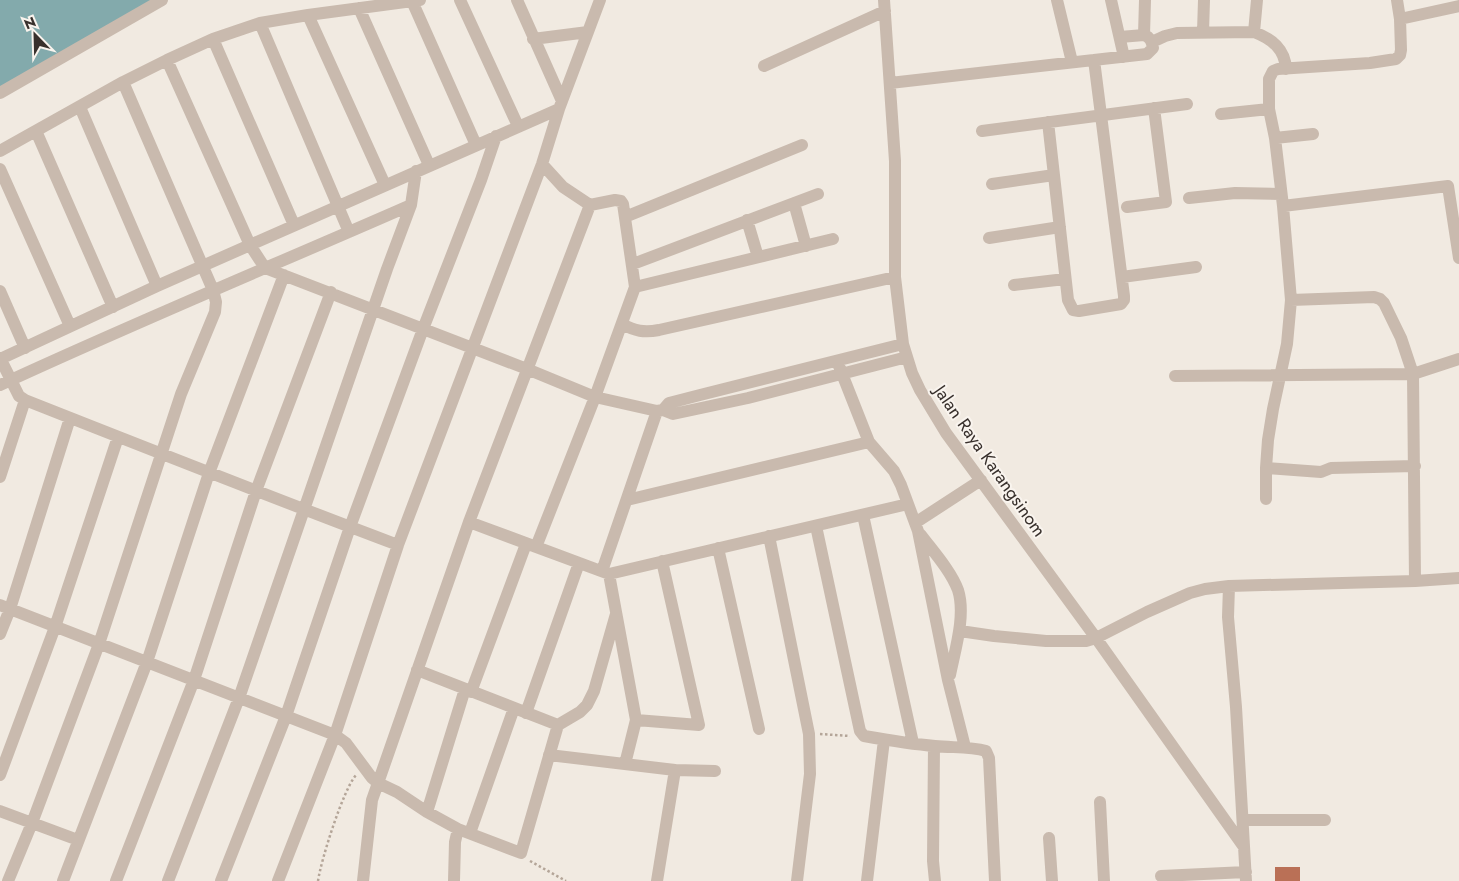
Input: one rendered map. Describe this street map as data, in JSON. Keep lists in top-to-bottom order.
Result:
{
  "streets": {
    "street": ["Jalan Raya Karangsinom"]
  },
  "north": "top left"
}
